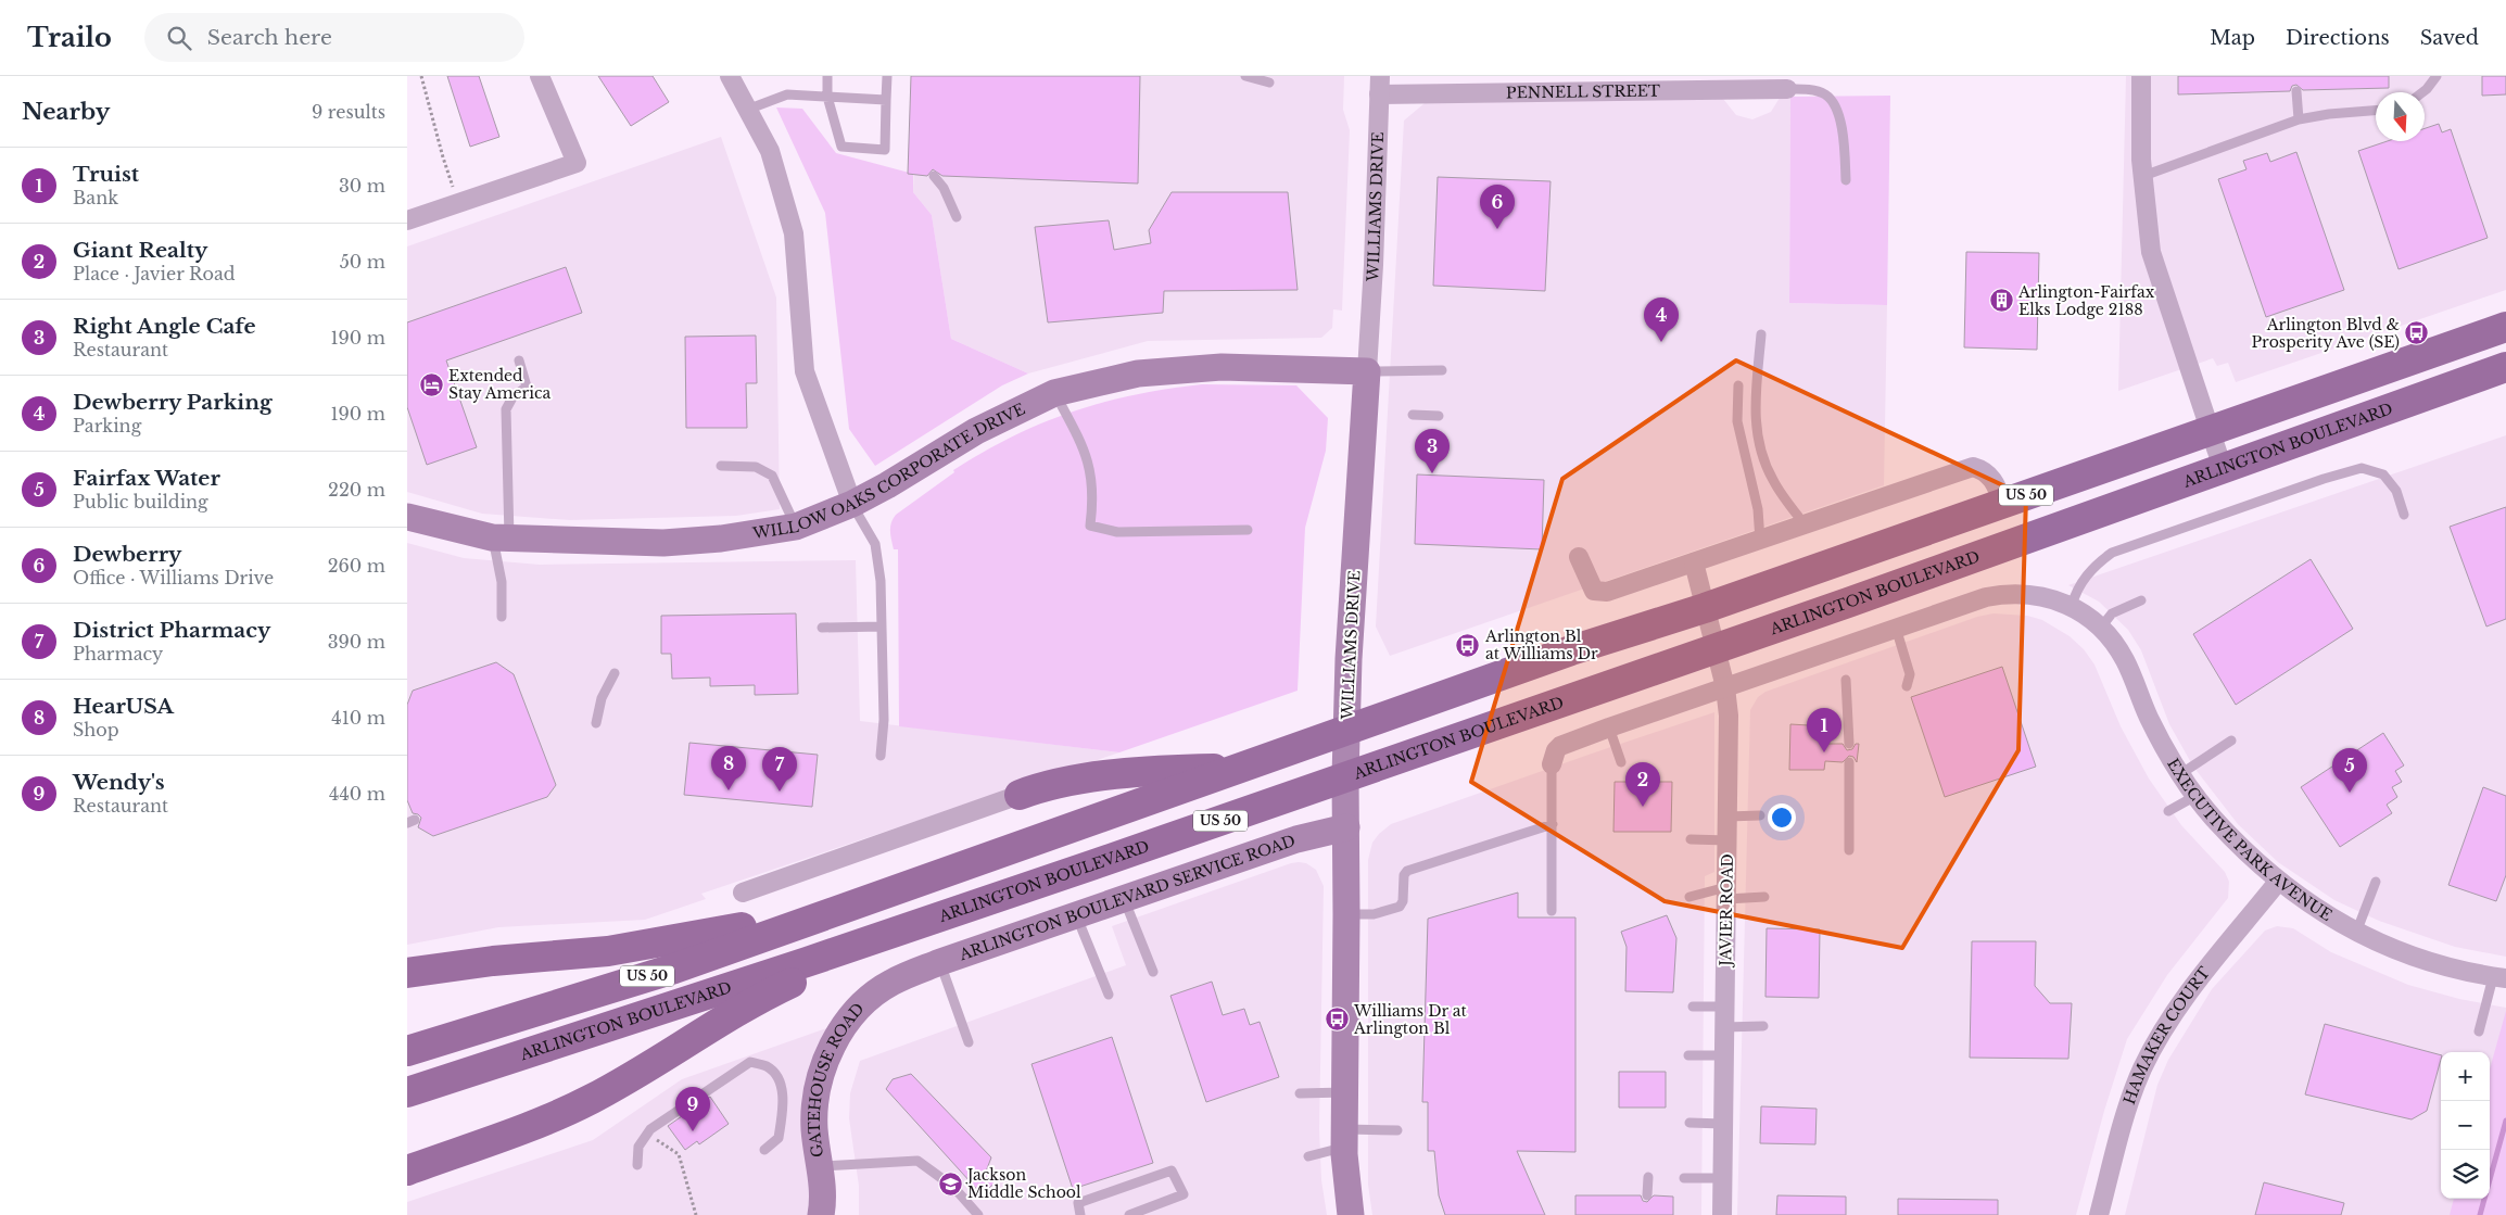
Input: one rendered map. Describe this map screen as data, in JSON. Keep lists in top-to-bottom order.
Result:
{
  "streets": {
    "main road": ["ARLINGTON BOULEVARD", "US 50"],
    "street": [
      "PENNELL STREET",
      "WILLIAMS DRIVE",
      "WILLOW OAKS CORPORATE DRIVE",
      "EXECUTIVE PARK AVENUE",
      "ARLINGTON BOULEVARD SERVICE ROAD",
      "JAVIER ROAD",
      "HAMAKER COURT",
      "GATEHOUSE ROAD"
    ]
  },
  "crossings": [
    ["PENNELL STREET", "WILLIAMS DRIVE"],
    ["WILLIAMS DRIVE", "ARLINGTON BOULEVARD"],
    ["WILLIAMS DRIVE", "WILLOW OAKS CORPORATE DRIVE"],
    ["WILLIAMS DRIVE", "US 50"],
    ["WILLIAMS DRIVE", "ARLINGTON BOULEVARD SERVICE ROAD"],
    ["ARLINGTON BOULEVARD", "JAVIER ROAD"],
    ["US 50", "JAVIER ROAD"],
    ["EXECUTIVE PARK AVENUE", "HAMAKER COURT"],
    ["ARLINGTON BOULEVARD SERVICE ROAD", "GATEHOUSE ROAD"]
  ],
  "places": {
    "building": ["Arlington-Fairfax Elks Lodge 2188"],
    "bus stop": ["Arlington Blvd & Prosperity Ave (SE)", "Arlington Bl at Williams Dr", "Williams Dr at Arlington Bl"],
    "hotel": ["Extended Stay America"],
    "school or university": ["Jackson Middle School"]
  },
  "north": "bottom",
  "page": {
    "header": "Trailo",
    "search": "Search here",
    "nav": ["Map", "Directions", "Saved"],
    "heading": ["Nearby", "9 results"],
    "list": [
      {
        "mark": "1",
        "name": "Truist",
        "note": "Bank",
        "value": "30 m"
      },
      {
        "mark": "2",
        "name": "Giant Realty",
        "note": "Place · Javier Road",
        "value": "50 m"
      },
      {
        "mark": "3",
        "name": "Right Angle Cafe",
        "note": "Restaurant",
        "value": "190 m"
      },
      {
        "mark": "4",
        "name": "Dewberry Parking",
        "note": "Parking",
        "value": "190 m"
      },
      {
        "mark": "5",
        "name": "Fairfax Water",
        "note": "Public building",
        "value": "220 m"
      },
      {
        "mark": "6",
        "name": "Dewberry",
        "note": "Office · Williams Drive",
        "value": "260 m"
      },
      {
        "mark": "7",
        "name": "District Pharmacy",
        "note": "Pharmacy",
        "value": "390 m"
      },
      {
        "mark": "8",
        "name": "HearUSA",
        "note": "Shop",
        "value": "410 m"
      },
      {
        "mark": "9",
        "name": "Wendy's",
        "note": "Restaurant",
        "value": "440 m"
      }
    ],
    "pins": [
      "6",
      "4",
      "3",
      "1",
      "8",
      "7",
      "5",
      "2",
      "9"
    ],
    "map_buttons": ["+", "−"]
  }
}
